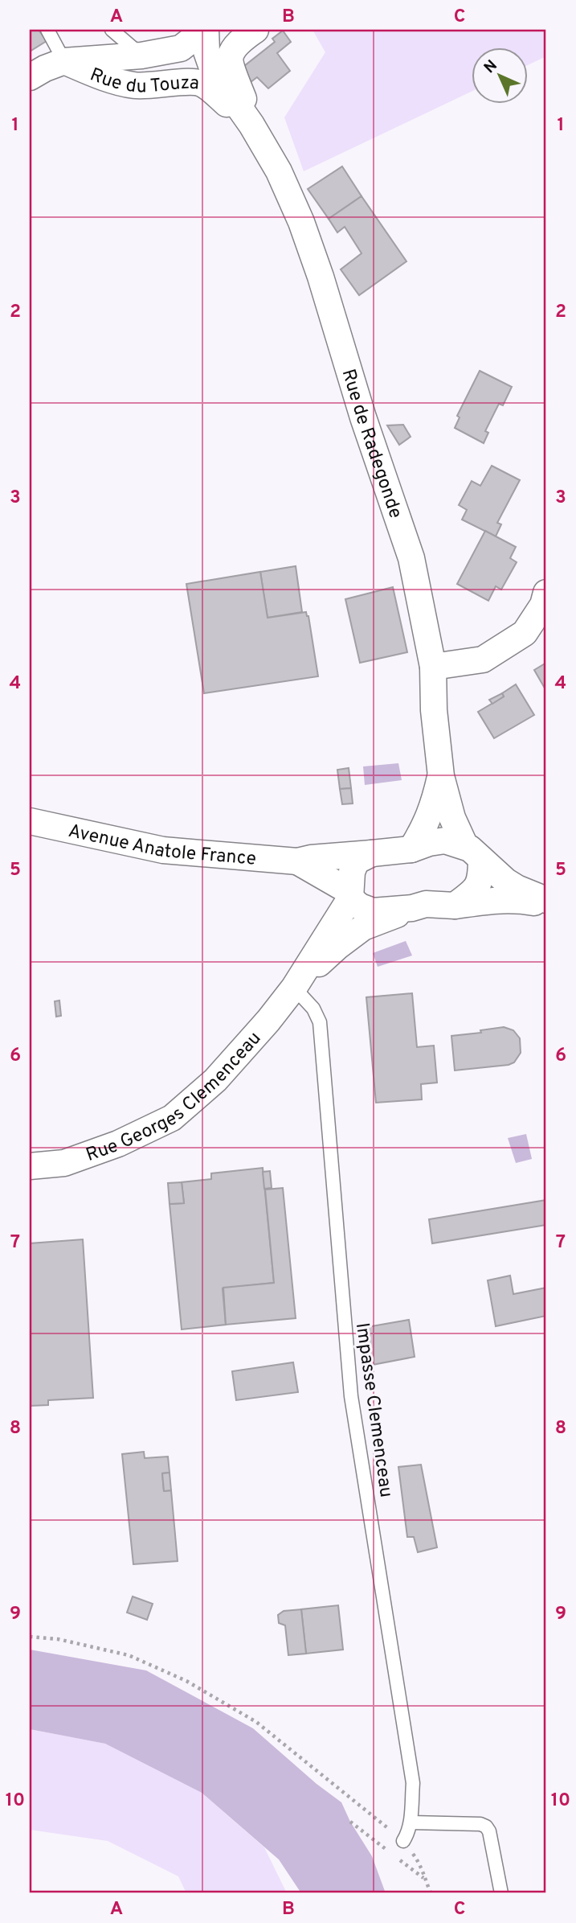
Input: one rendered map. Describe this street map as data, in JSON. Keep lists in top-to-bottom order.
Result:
{
  "streets": {
    "street": [
      "Rue du Touza",
      "Rue de Radegonde",
      "Avenue Anatole France",
      "Rue Georges Clemenceau"
    ],
    "lane": ["Impasse Clemenceau"]
  },
  "crossings": [
    ["Rue du Touza", "Rue de Radegonde"],
    ["Rue de Radegonde", "Avenue Anatole France"],
    ["Avenue Anatole France", "Rue Georges Clemenceau"],
    ["Rue Georges Clemenceau", "Impasse Clemenceau"]
  ],
  "north": "top left",
  "grid": {
    "columns": ["A", "B", "C"],
    "rows": [
      "1",
      "2",
      "3",
      "4",
      "5",
      "6",
      "7",
      "8",
      "9",
      "10"
    ]
  }
}
